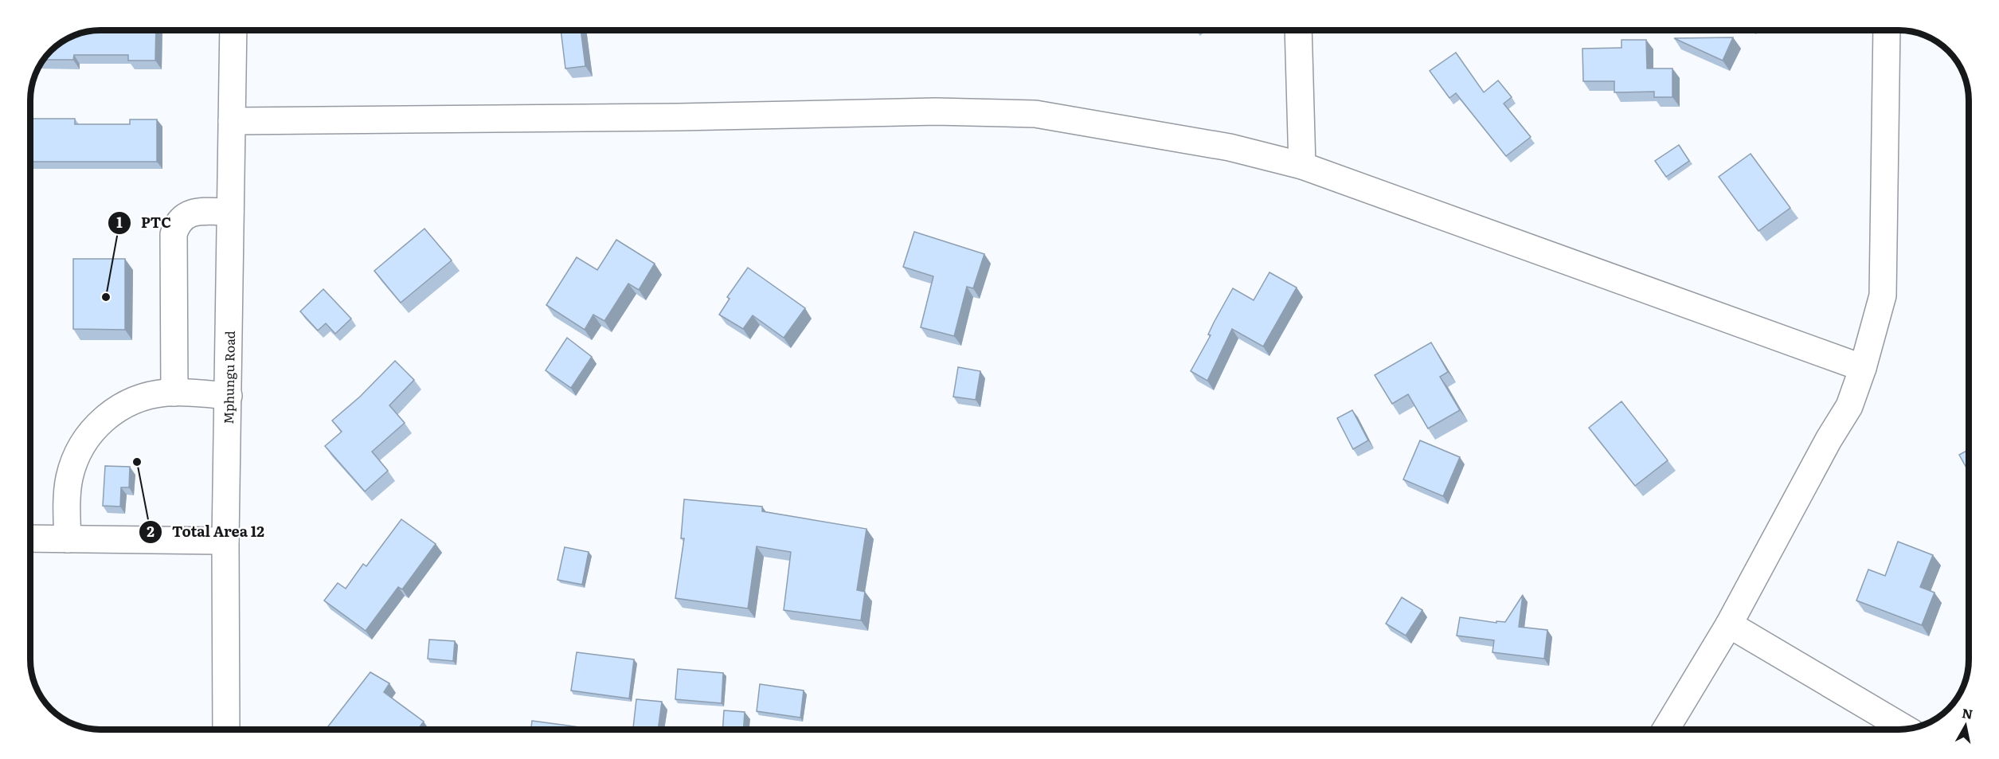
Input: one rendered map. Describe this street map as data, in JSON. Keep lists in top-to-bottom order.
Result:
{
  "streets": {
    "street": ["Mphungu Road"]
  },
  "places": ["PTC", "Total Area 12"],
  "north": "top"
}
